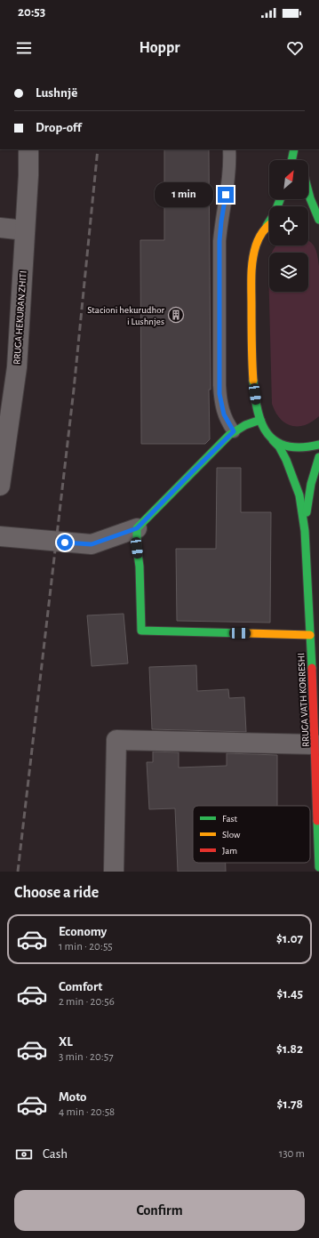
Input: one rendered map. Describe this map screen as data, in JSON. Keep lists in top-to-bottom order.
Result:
{
  "streets": {
    "main road": ["RRUGA VATH KORRESHI"],
    "street": ["RRUGA HEKURAN ZHITI"]
  },
  "places": {
    "building": ["Stacioni hekurudhor i Lushnjes"]
  },
  "legend": ["Fast", "Slow", "Jam"],
  "north": "top right",
  "page": {
    "status": "20:53",
    "header": "Hoppr",
    "banner": ["Lushnjë", "Drop-off"],
    "bubble": "1 min",
    "heading": "Choose a ride",
    "list": [
      {
        "name": "Economy",
        "note": "1 min · 20:55",
        "value": "$1.07"
      },
      {
        "name": "Comfort",
        "note": "2 min · 20:56",
        "value": "$1.45"
      },
      {
        "name": "XL",
        "note": "3 min · 20:57",
        "value": "$1.82"
      },
      {
        "name": "Moto",
        "note": "4 min · 20:58",
        "value": "$1.78"
      }
    ],
    "pay": ["Cash", "130 m"],
    "buttons": "Confirm"
  }
}
